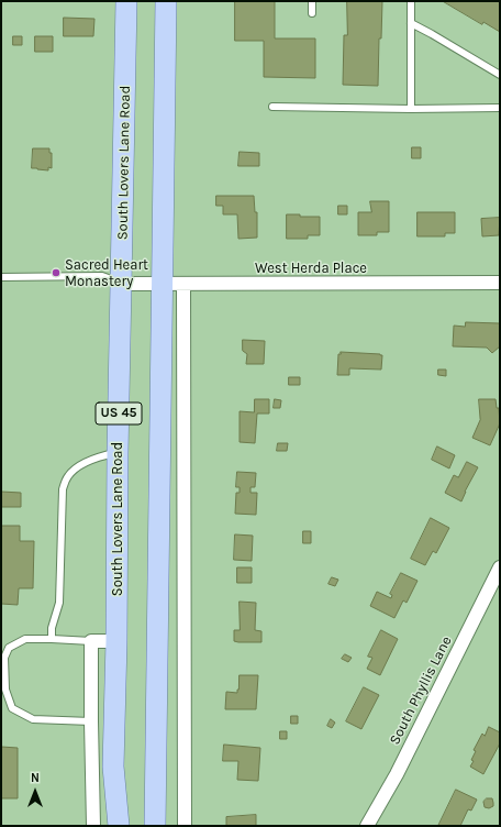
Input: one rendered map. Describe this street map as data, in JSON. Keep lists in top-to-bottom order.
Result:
{
  "streets": {
    "main road": ["South Lovers Lane Road", "US 45"],
    "street": ["West Herda Place", "South Phyllis Lane"]
  },
  "crossings": [
    ["South Lovers Lane Road", "West Herda Place"],
    ["West Herda Place", "US 45"]
  ],
  "places": ["Sacred Heart Monastery"],
  "north": "top"
}
